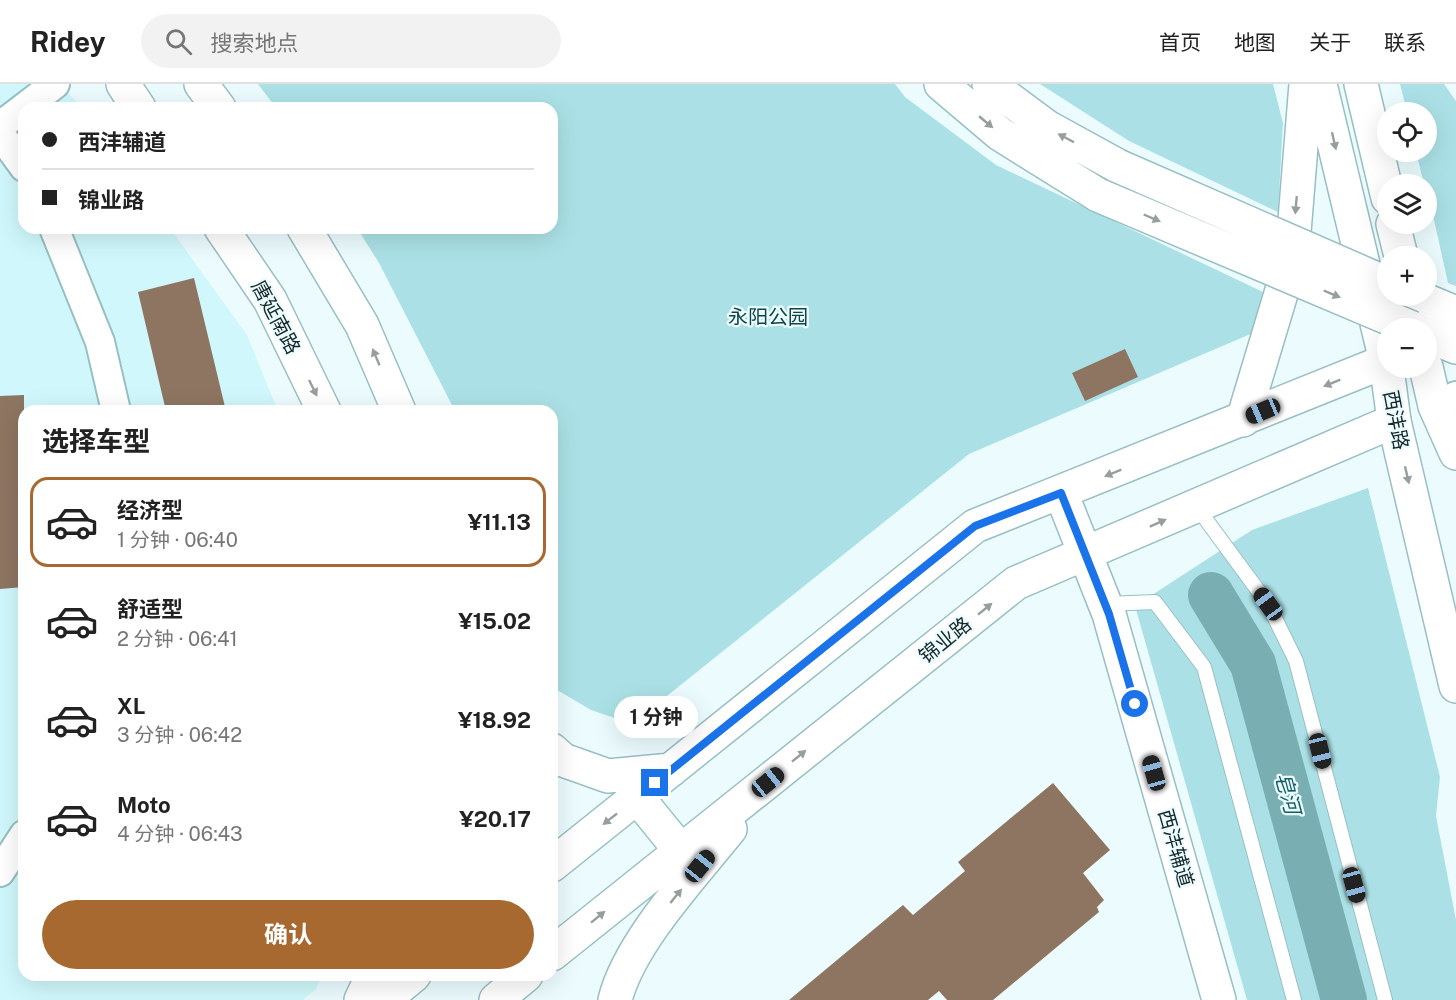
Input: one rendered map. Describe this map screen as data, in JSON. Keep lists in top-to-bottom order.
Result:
{
  "streets": {
    "main road": [
      "唐延南路",
      "西沣路",
      "锦业路",
      "西沣辅道"
    ]
  },
  "crossings": [
    ["西沣路", "锦业路"],
    ["锦业路", "西沣辅道"]
  ],
  "water": ["皂河"],
  "parks": ["永阳公园"],
  "page": {
    "header": "Ridey",
    "search": "搜索地点",
    "nav": [
      "首页",
      "地图",
      "关于",
      "联系"
    ],
    "map_buttons": ["+", "−"],
    "banner": ["西沣辅道", "锦业路"],
    "heading": "选择车型",
    "list": [
      {
        "name": "经济型",
        "note": "1 分钟 · 06:40",
        "value": "¥11.13"
      },
      {
        "name": "舒适型",
        "note": "2 分钟 · 06:41",
        "value": "¥15.02"
      },
      {
        "name": "XL",
        "note": "3 分钟 · 06:42",
        "value": "¥18.92"
      },
      {
        "name": "Moto",
        "note": "4 分钟 · 06:43",
        "value": "¥20.17"
      }
    ],
    "bubble": "1 分钟",
    "buttons": "确认"
  }
}
